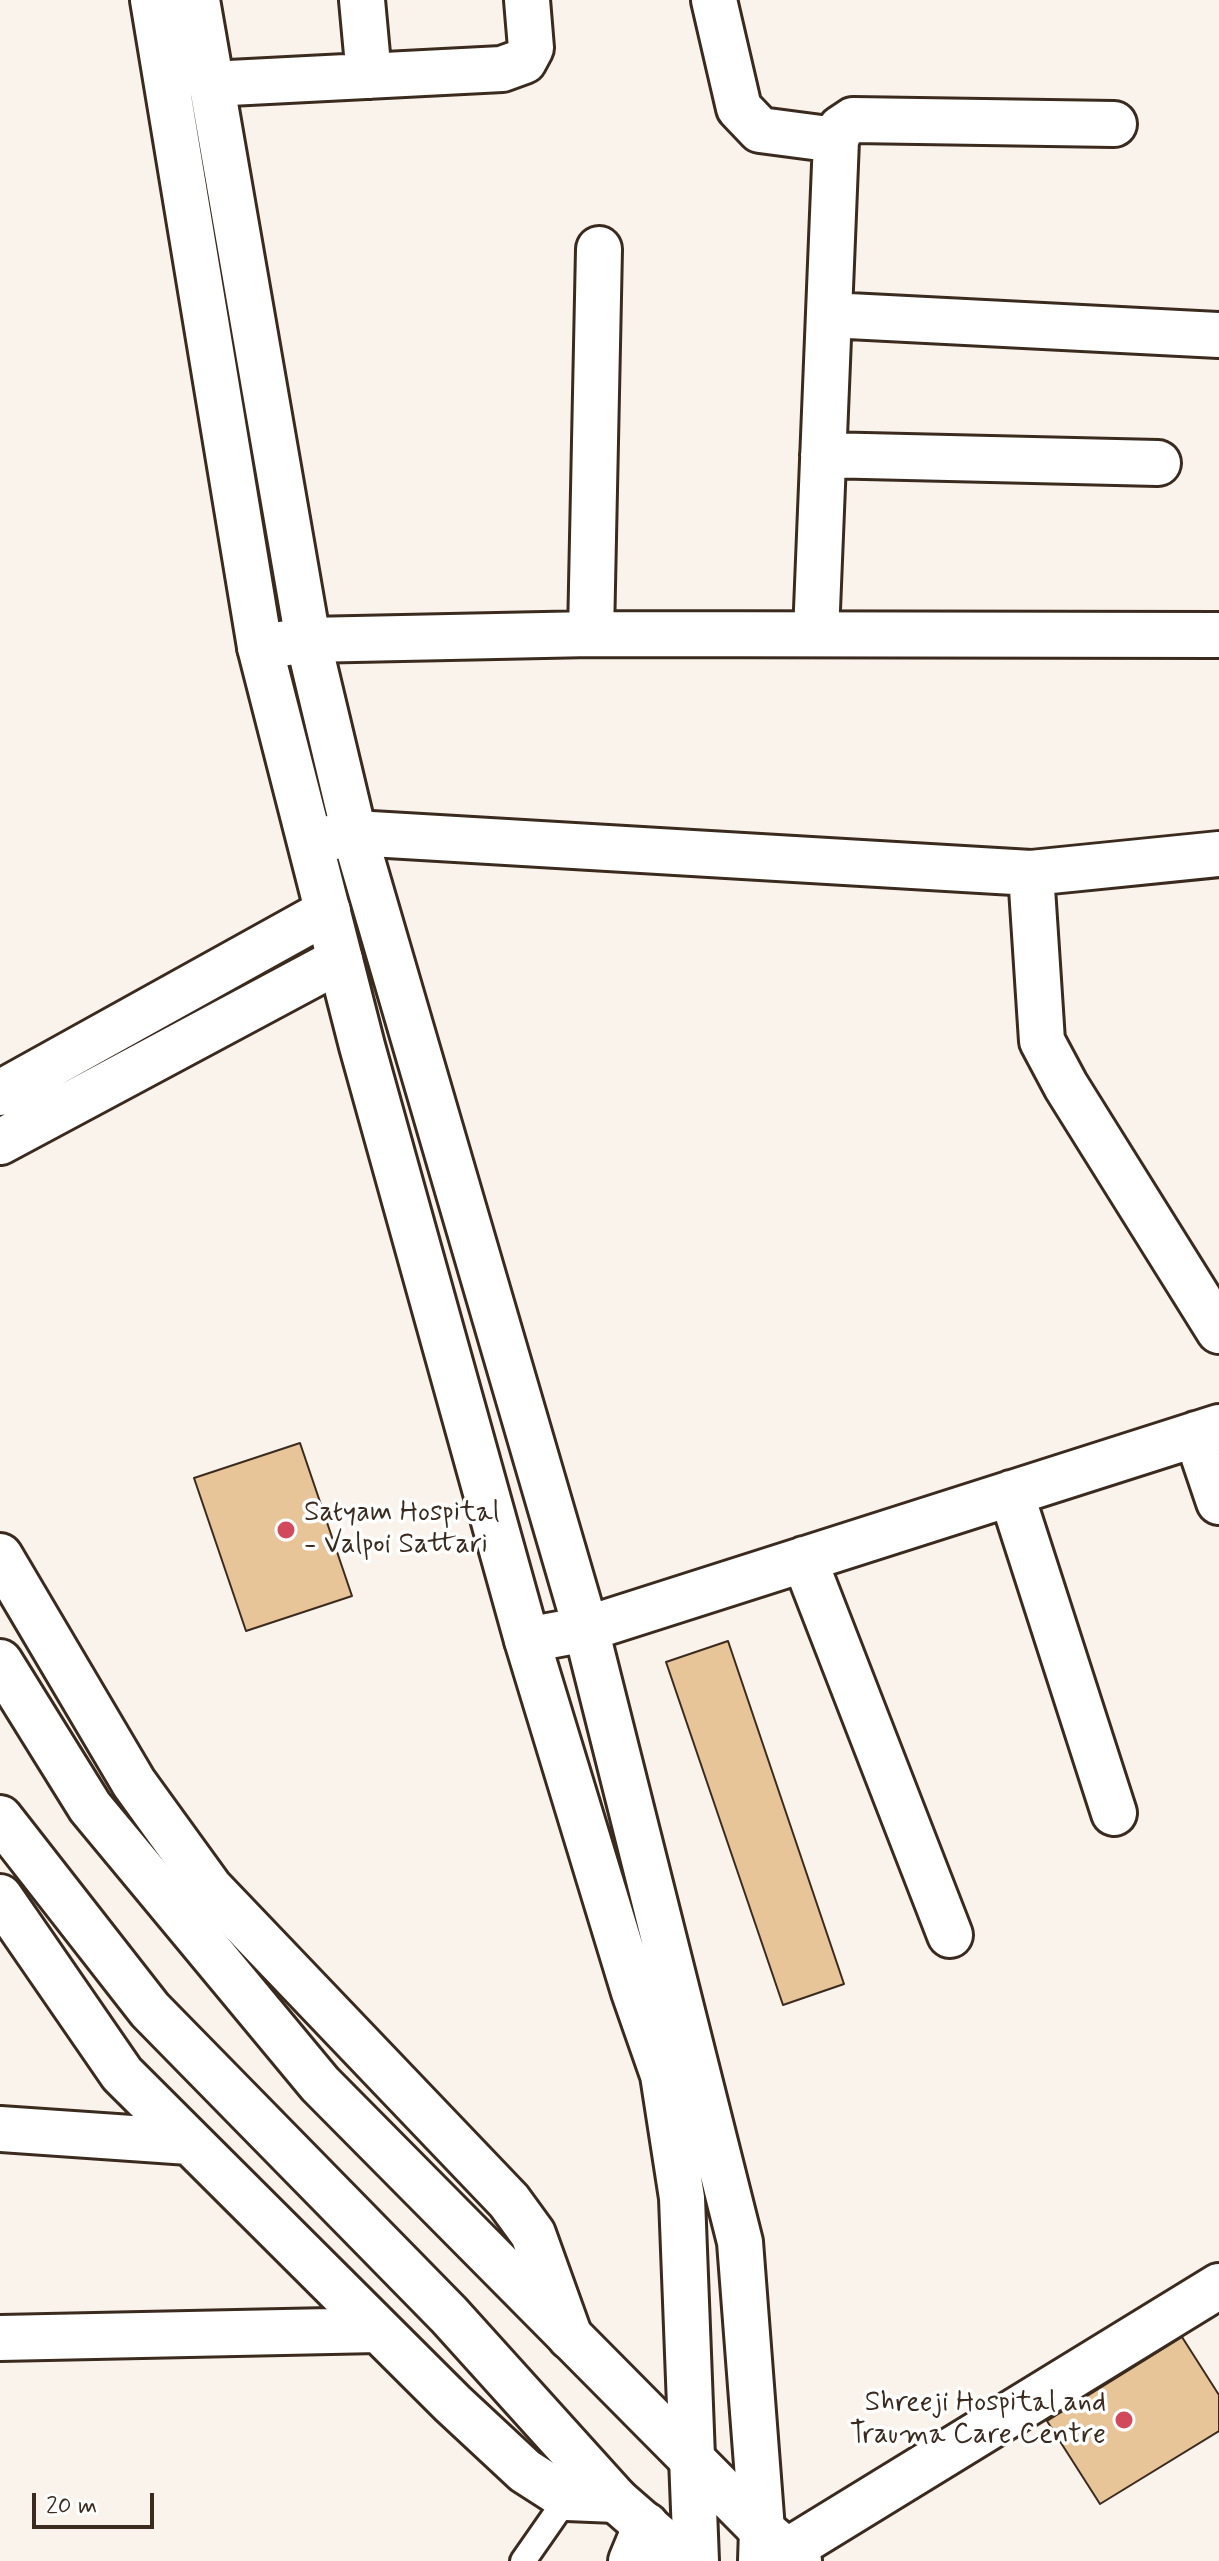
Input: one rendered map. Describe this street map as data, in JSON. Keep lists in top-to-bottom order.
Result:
{
  "places": ["Satyam Hospital - Valpoi Sattari", "Shreeji Hospital and Trauma Care Centre"],
  "scale_bar": "20 m"
}
